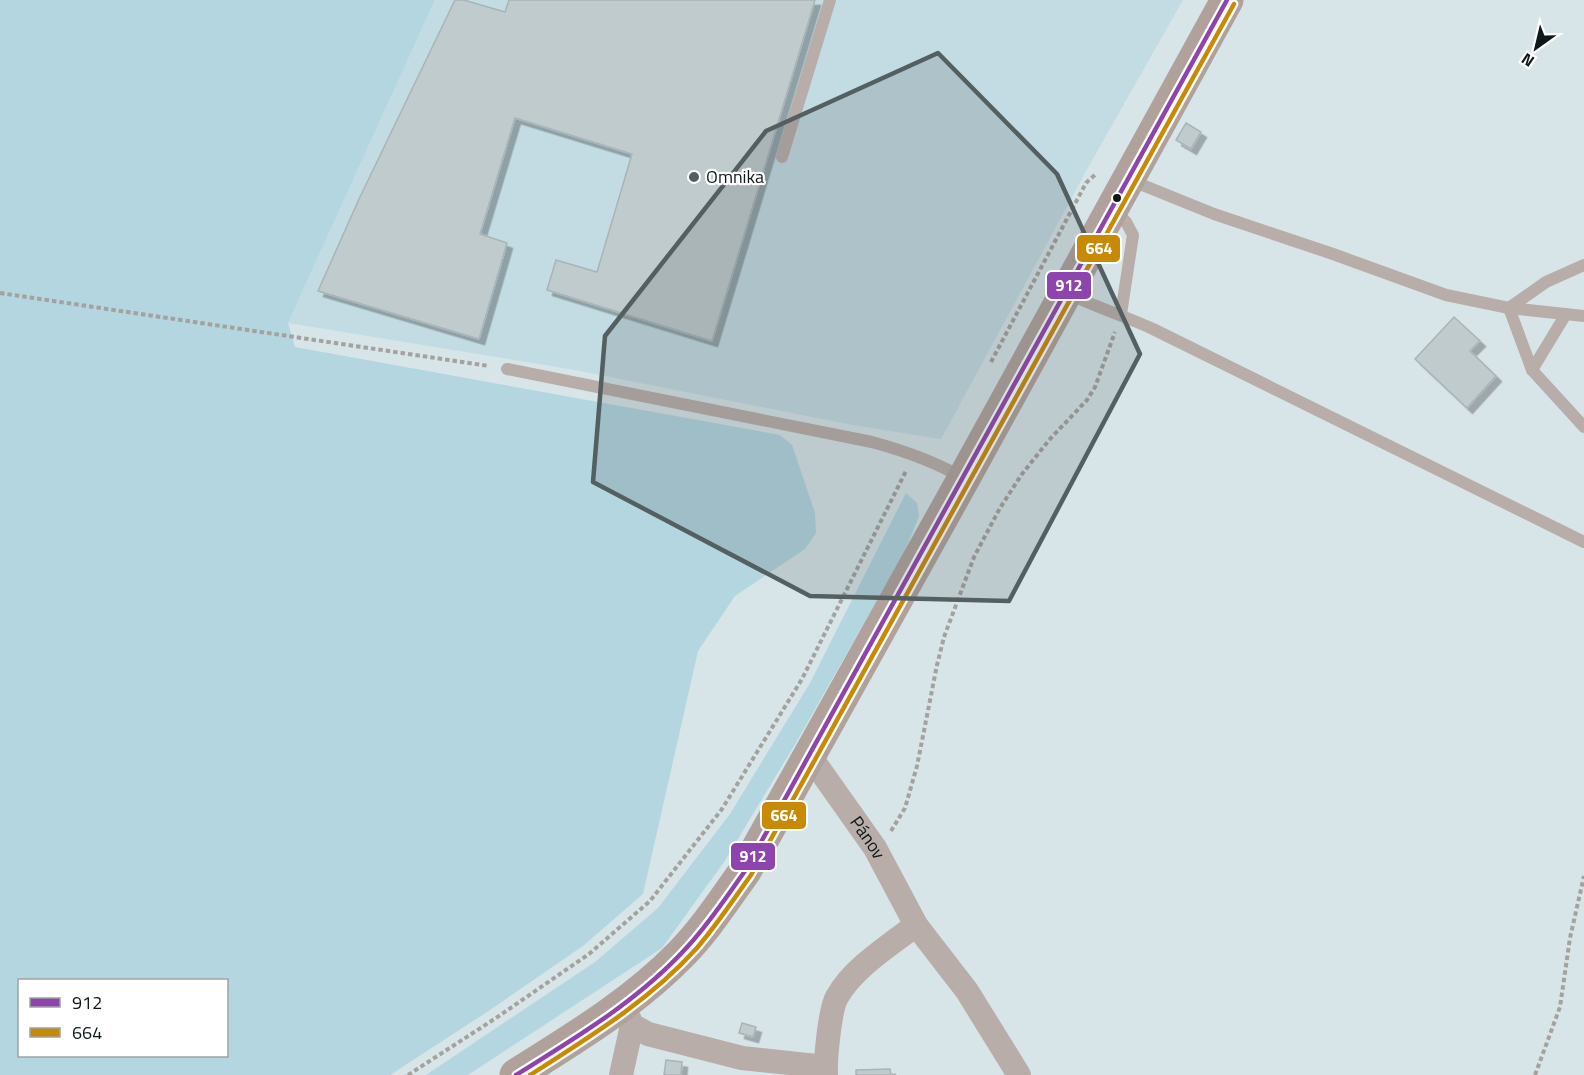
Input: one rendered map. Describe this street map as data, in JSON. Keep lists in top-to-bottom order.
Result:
{
  "streets": {
    "street": ["Pánov"]
  },
  "places": ["Omnika"],
  "lines": ["transit line 912", "transit line 664"],
  "legend": ["912", "664"],
  "north": "bottom left"
}
